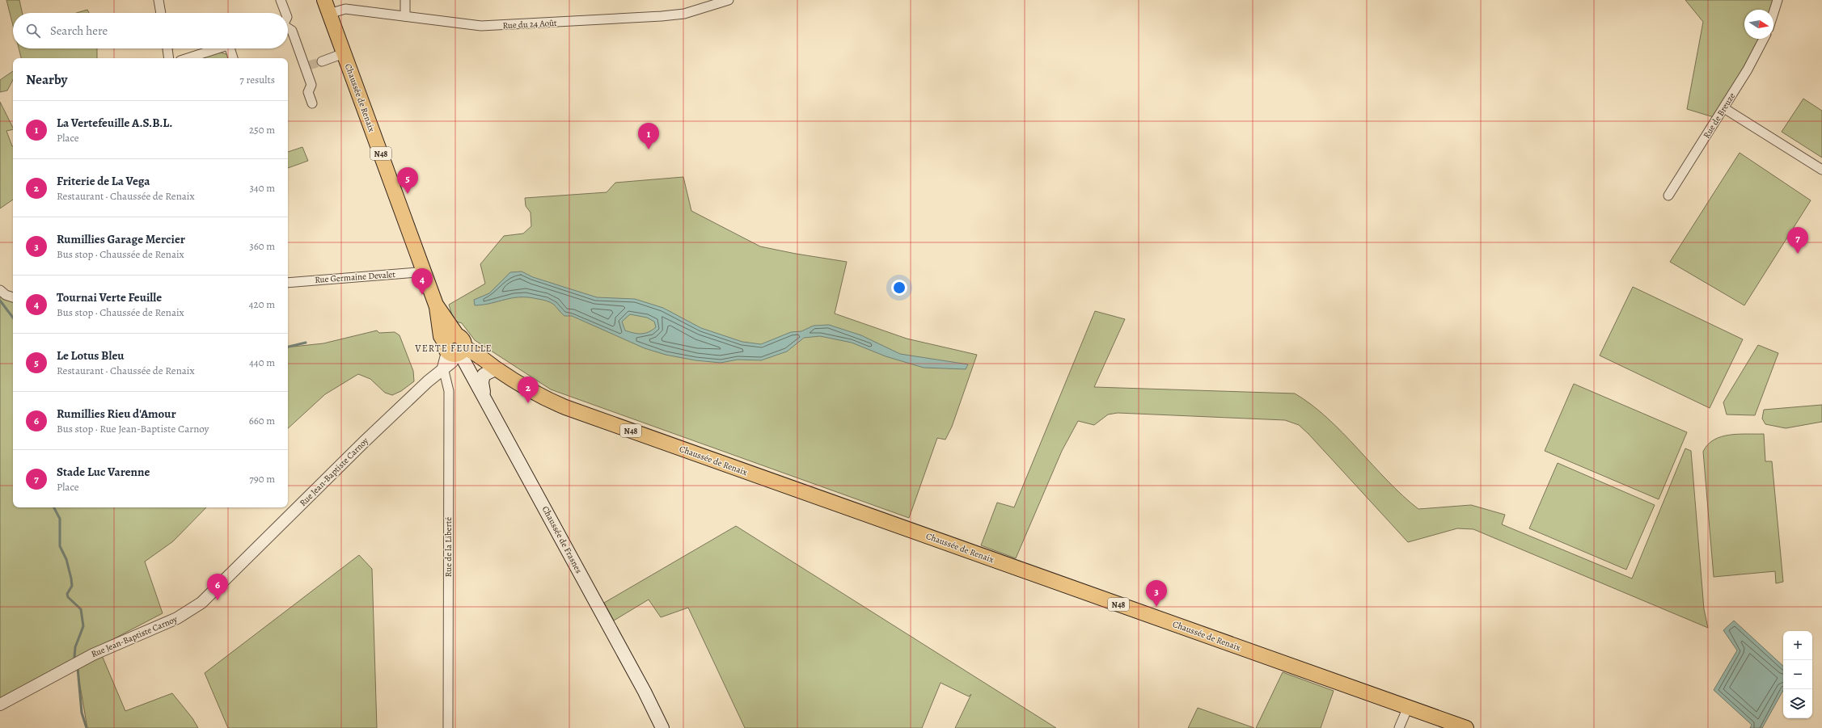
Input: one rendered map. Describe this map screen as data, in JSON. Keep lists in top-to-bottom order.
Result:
{
  "streets": {
    "main road": ["Chaussée de Renaix", "N48", "Chaussée de Frasnes"],
    "street": [
      "Rue du 24 Août",
      "Rue de Breuze",
      "Rue Germaine Devalet",
      "Rue Jean-Baptiste Carnoy",
      "Rue de la Liberté"
    ]
  },
  "crossings": [
    ["Rue du 24 Août", "Chaussée de Renaix"],
    ["Chaussée de Renaix", "Rue Germaine Devalet"],
    ["Chaussée de Renaix", "Chaussée de Frasnes"],
    ["Rue Jean-Baptiste Carnoy", "Rue de la Liberté"]
  ],
  "districts": ["VERTE FEUILLE"],
  "north": "right",
  "page": {
    "search": "Search here",
    "heading": ["Nearby", "7 results"],
    "list": [
      {
        "mark": "1",
        "name": "La Vertefeuille A.S.B.L.",
        "note": "Place",
        "value": "250 m"
      },
      {
        "mark": "2",
        "name": "Friterie de La Vega",
        "note": "Restaurant · Chaussée de Renaix",
        "value": "340 m"
      },
      {
        "mark": "3",
        "name": "Rumillies Garage Mercier",
        "note": "Bus stop · Chaussée de Renaix",
        "value": "360 m"
      },
      {
        "mark": "4",
        "name": "Tournai Verte Feuille",
        "note": "Bus stop · Chaussée de Renaix",
        "value": "420 m"
      },
      {
        "mark": "5",
        "name": "Le Lotus Bleu",
        "note": "Restaurant · Chaussée de Renaix",
        "value": "440 m"
      },
      {
        "mark": "6",
        "name": "Rumillies Rieu d'Amour",
        "note": "Bus stop · Rue Jean-Baptiste Carnoy",
        "value": "660 m"
      },
      {
        "mark": "7",
        "name": "Stade Luc Varenne",
        "note": "Place",
        "value": "790 m"
      }
    ],
    "pins": [
      "1",
      "5",
      "7",
      "4",
      "2",
      "6",
      "3"
    ],
    "map_buttons": ["+", "−"]
  }
}
